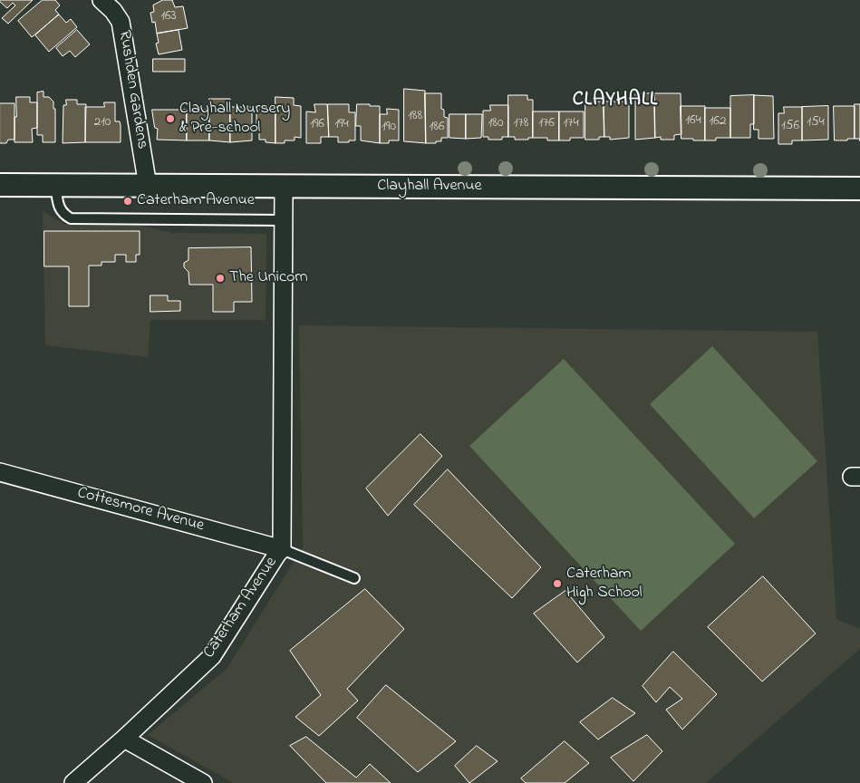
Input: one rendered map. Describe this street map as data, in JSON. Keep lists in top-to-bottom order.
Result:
{
  "streets": {
    "street": [
      "Rushden Gardens",
      "Clayhall Avenue",
      "Cottesmore Avenue",
      "Caterham Avenue"
    ]
  },
  "crossings": [
    ["Rushden Gardens", "Clayhall Avenue"],
    ["Clayhall Avenue", "Caterham Avenue"],
    ["Cottesmore Avenue", "Caterham Avenue"]
  ],
  "districts": ["CLAYHALL"],
  "places": [
    "Clayhall Nursery & Pre-school",
    "Caterham Avenue",
    "The Unicorn",
    "Caterham High School"
  ],
  "house_numbers": [
    "163",
    "188",
    "164",
    "162",
    "210",
    "154",
    "180",
    "178",
    "176",
    "174",
    "196",
    "194",
    "156",
    "190",
    "186"
  ]
}
